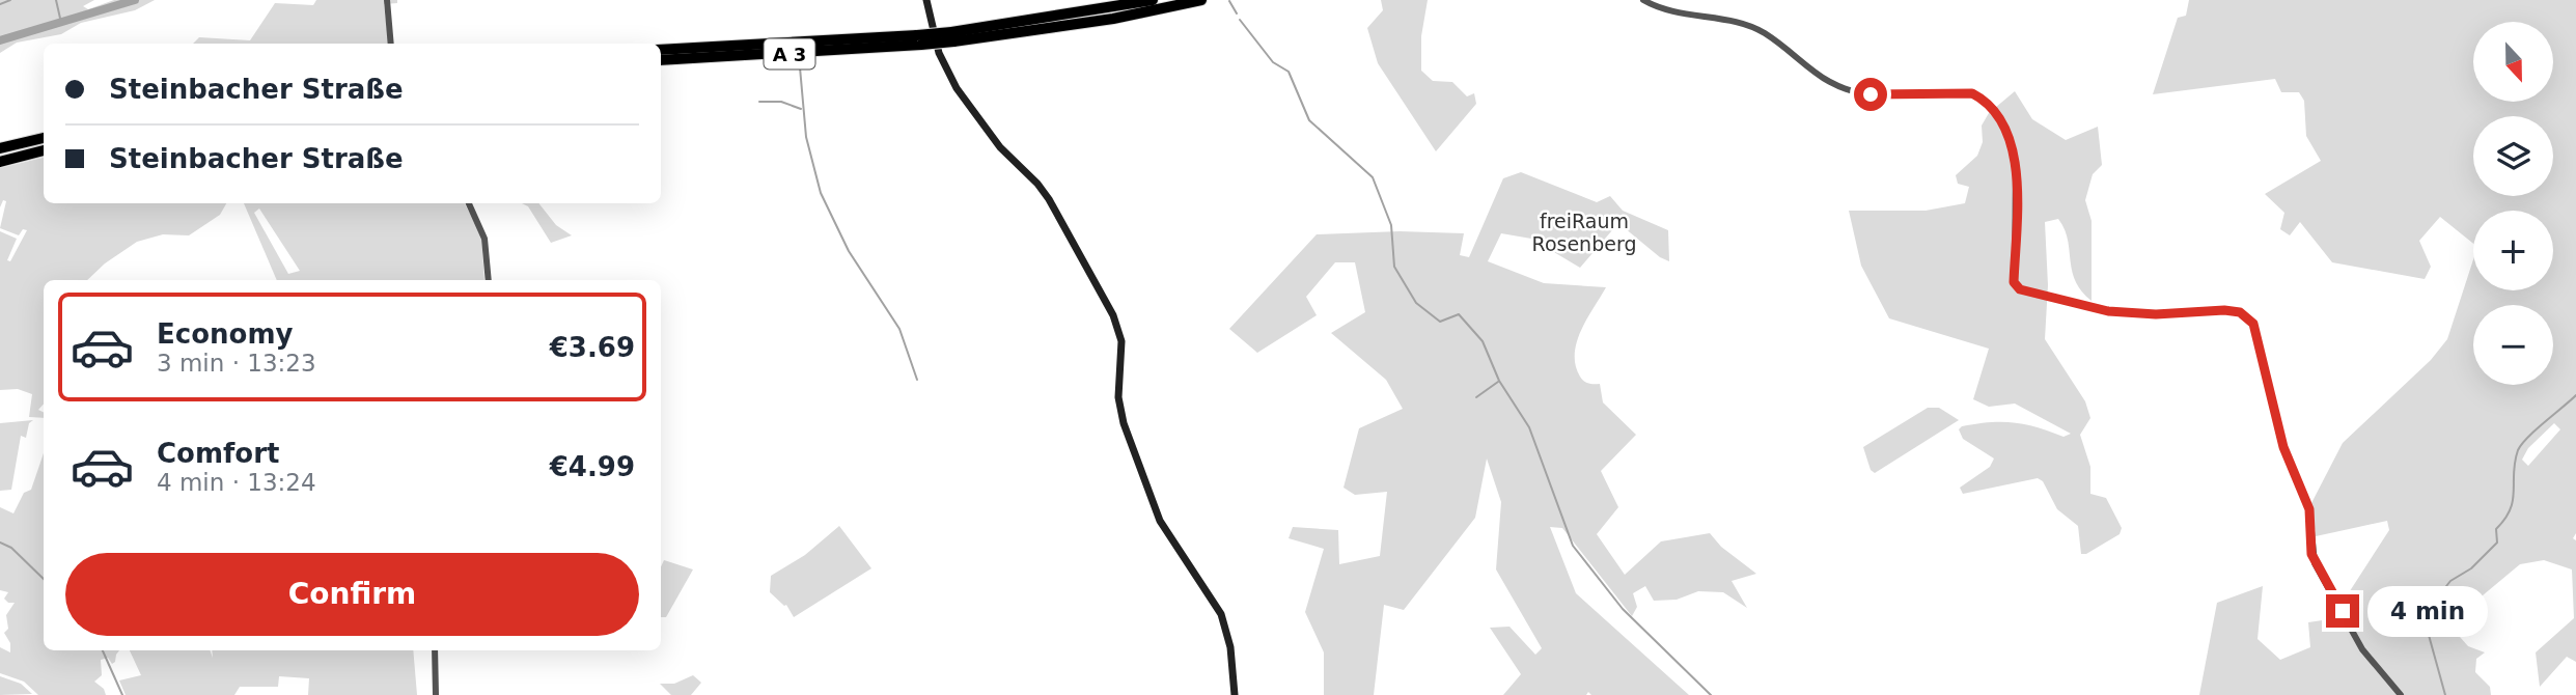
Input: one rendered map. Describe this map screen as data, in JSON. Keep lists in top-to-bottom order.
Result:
{
  "streets": {
    "highway": ["A 3"]
  },
  "parks": ["freiRaum Rosenberg"],
  "north": "bottom",
  "page": {
    "map_buttons": ["+", "−"],
    "banner": ["Steinbacher Straße", "Steinbacher Straße"],
    "list": [
      {
        "name": "Economy",
        "note": "3 min · 13:23",
        "value": "€3.69"
      },
      {
        "name": "Comfort",
        "note": "4 min · 13:24",
        "value": "€4.99"
      }
    ],
    "buttons": "Confirm",
    "bubble": "4 min"
  }
}
